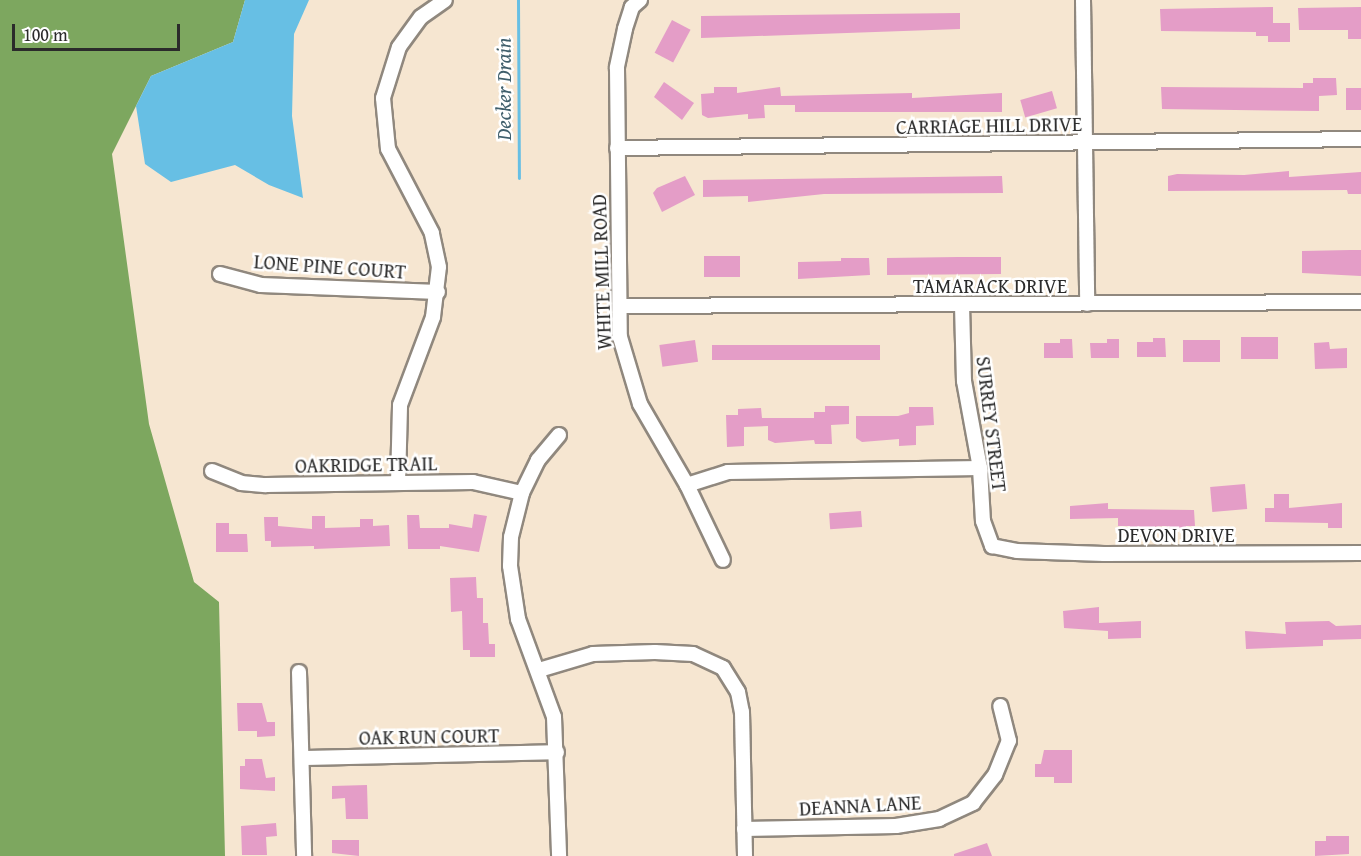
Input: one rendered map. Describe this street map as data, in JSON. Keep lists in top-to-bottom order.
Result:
{
  "streets": {
    "street": [
      "CARRIAGE HILL DRIVE",
      "LONE PINE COURT",
      "WHITE MILL ROAD",
      "TAMARACK DRIVE",
      "SURREY STREET",
      "OAKRIDGE TRAIL",
      "DEVON DRIVE",
      "OAK RUN COURT",
      "DEANNA LANE"
    ]
  },
  "crossings": [
    ["CARRIAGE HILL DRIVE", "WHITE MILL ROAD"],
    ["WHITE MILL ROAD", "TAMARACK DRIVE"],
    ["TAMARACK DRIVE", "SURREY STREET"],
    ["SURREY STREET", "DEVON DRIVE"]
  ],
  "water": ["Decker Drain"],
  "scale_bar": "100 m"
}
